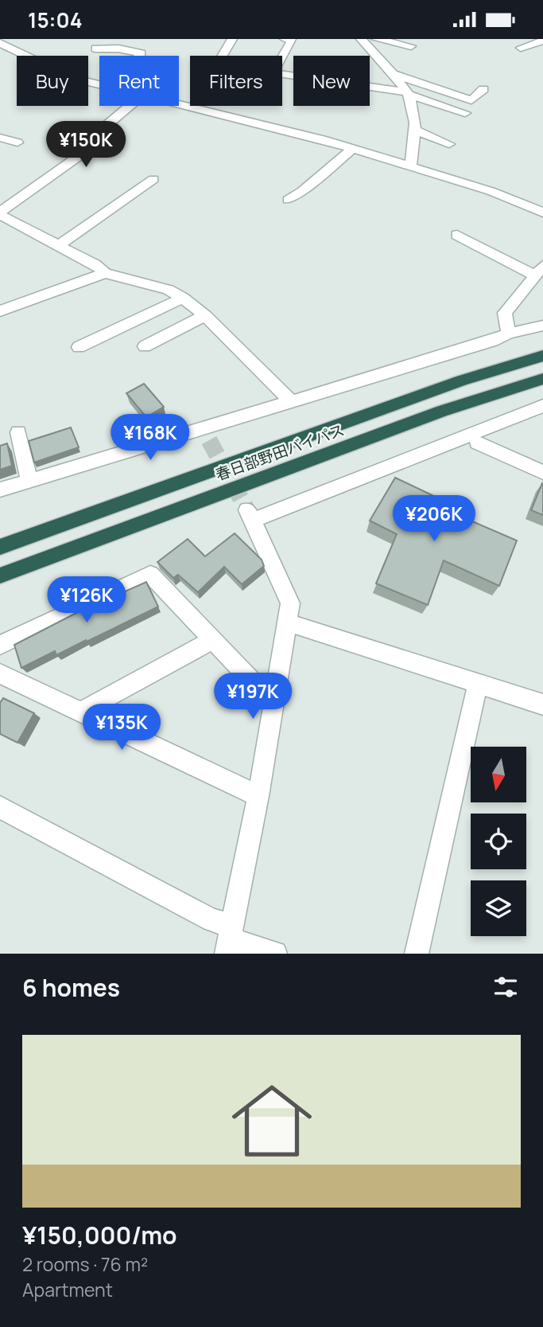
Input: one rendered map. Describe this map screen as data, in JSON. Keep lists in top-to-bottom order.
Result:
{
  "streets": {
    "highway": ["春日部野田バイパス"]
  },
  "north": "bottom",
  "page": {
    "status": "15:04",
    "chip": [
      "Buy",
      "Rent",
      "Filters",
      "New"
    ],
    "price": [
      "¥150K",
      "¥168K",
      "¥206K",
      "¥126K",
      "¥197K",
      "¥135K"
    ],
    "heading": "6 homes",
    "list": [
      {
        "name": "¥150,000/mo",
        "note": "2 rooms · 76 m² · Apartment"
      }
    ]
  }
}
